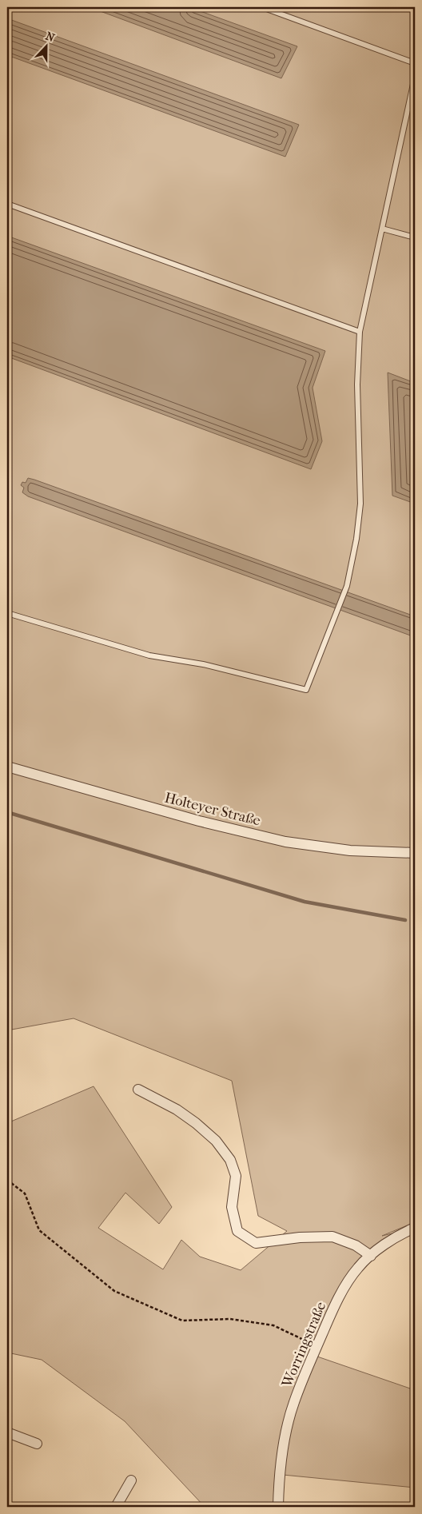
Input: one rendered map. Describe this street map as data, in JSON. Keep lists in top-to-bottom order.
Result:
{
  "streets": {
    "street": ["Holteyer Straße", "Worringstraße"]
  },
  "north": "top"
}
